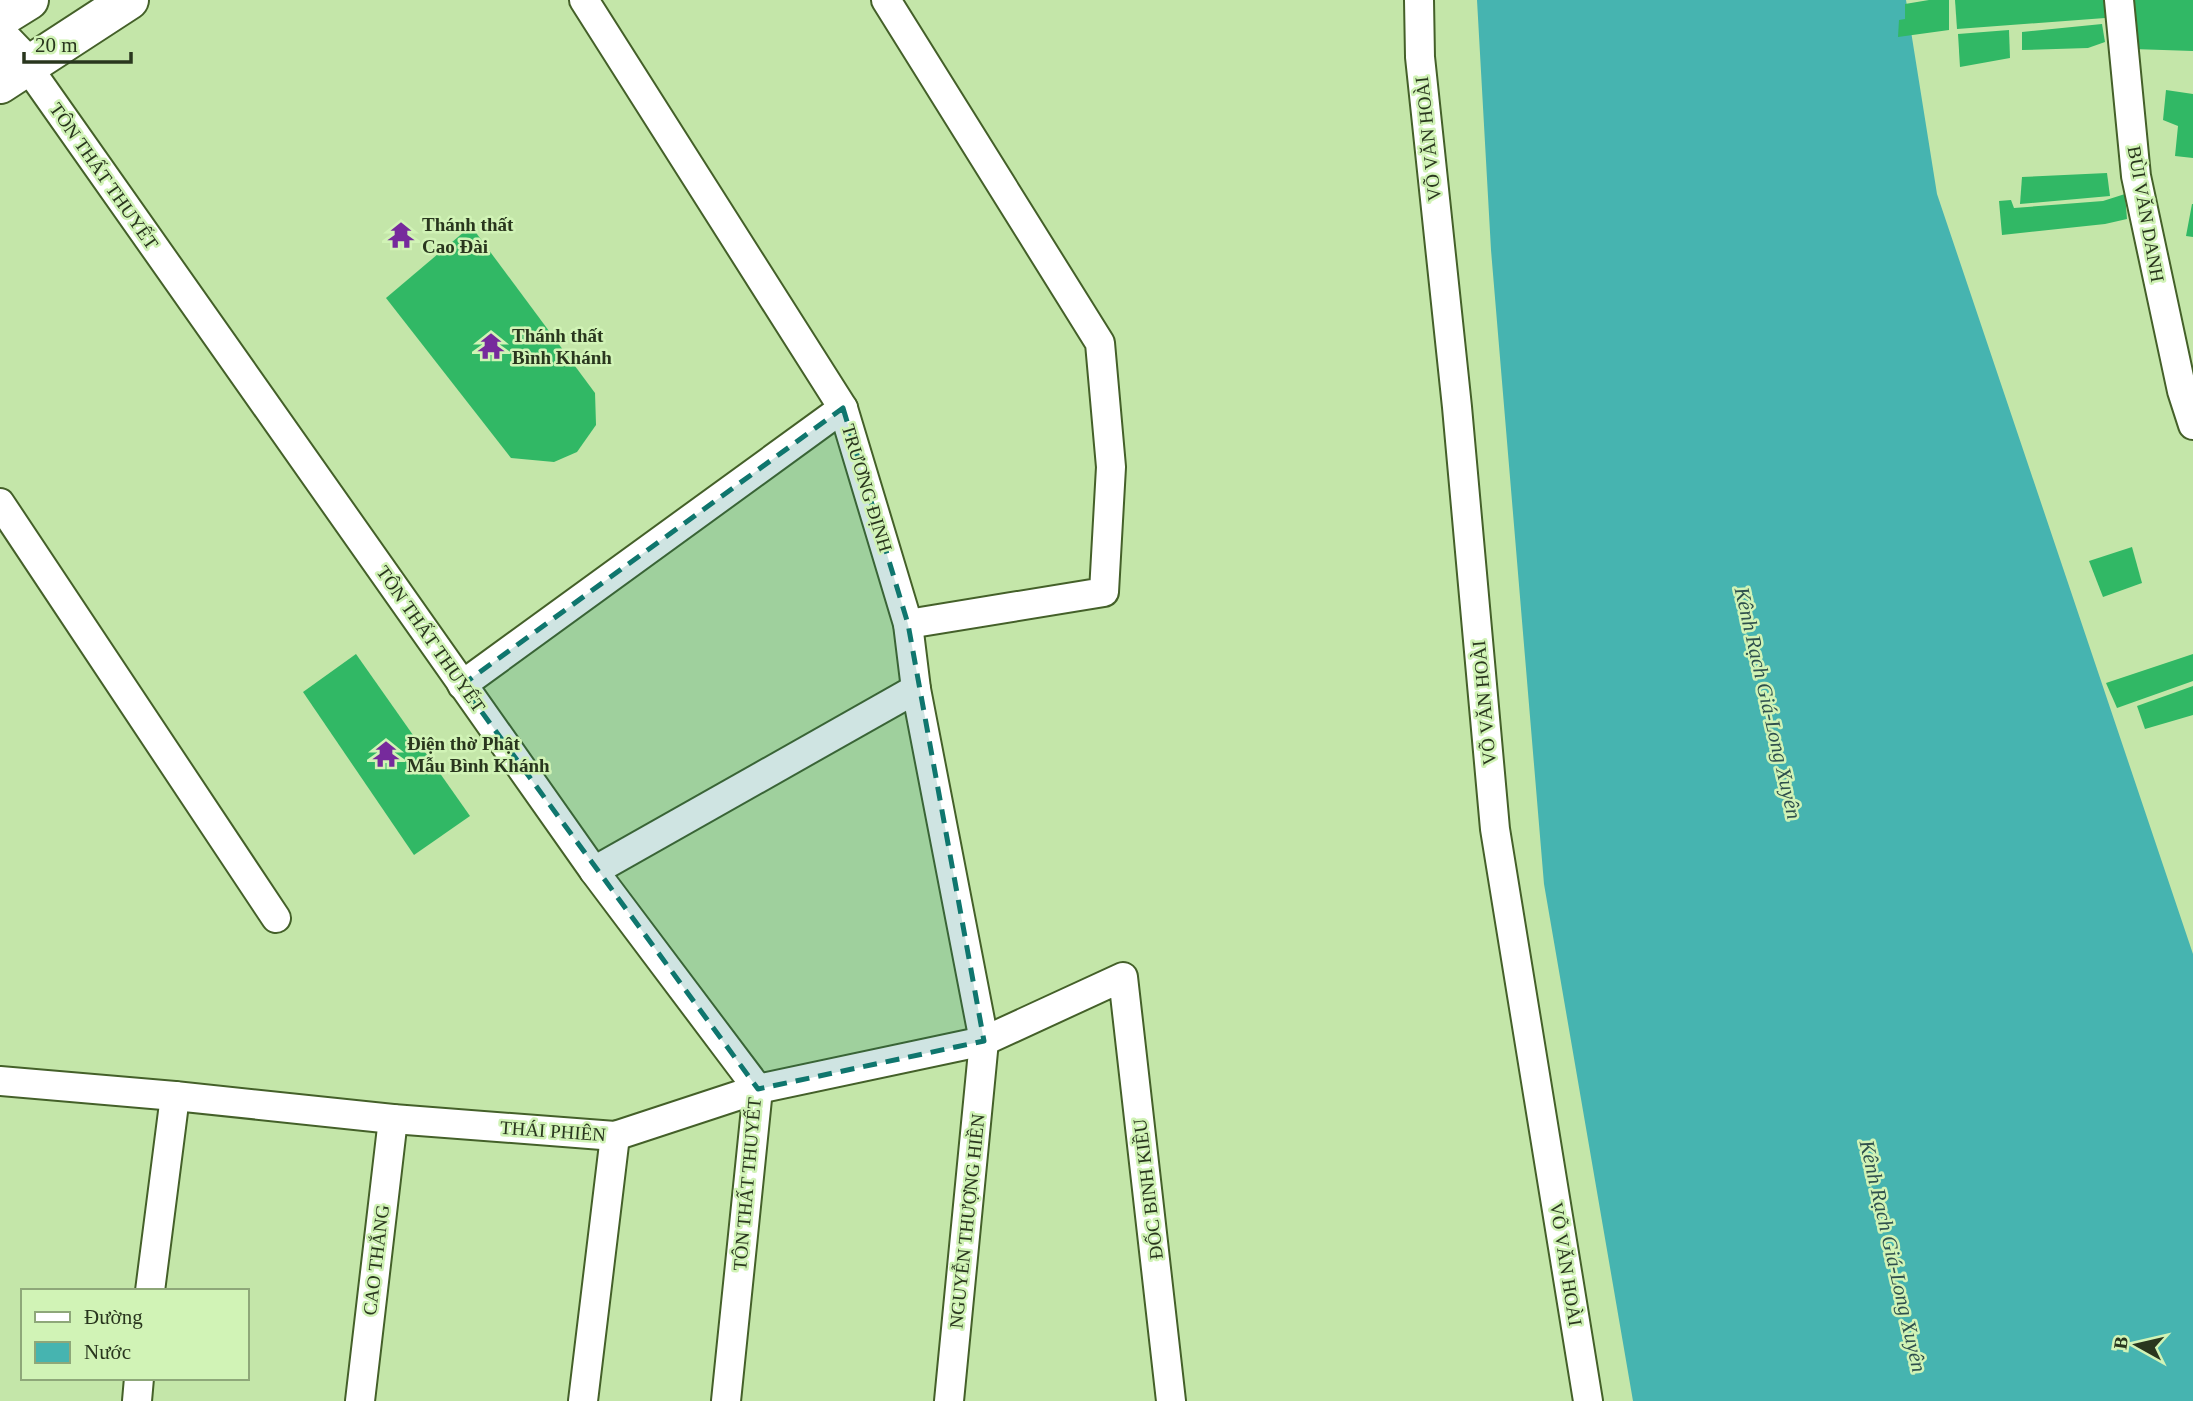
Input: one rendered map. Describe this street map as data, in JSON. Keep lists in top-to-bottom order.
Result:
{
  "streets": {
    "street": [
      "VÕ VĂN HOÀI",
      "TÔN THẤT THUYẾT",
      "BÙI VĂN DANH",
      "TRƯƠNG ĐỊNH",
      "THÁI PHIÊN",
      "ĐỐC BINH KIỀU",
      "NGUYỄN THƯỢNG HIỀN",
      "CAO THẮNG"
    ]
  },
  "crossings": [
    ["TÔN THẤT THUYẾT", "THÁI PHIÊN"],
    ["TRƯƠNG ĐỊNH", "THÁI PHIÊN"],
    ["TRƯƠNG ĐỊNH", "NGUYỄN THƯỢNG HIỀN"],
    ["THÁI PHIÊN", "ĐỐC BINH KIỀU"],
    ["THÁI PHIÊN", "NGUYỄN THƯỢNG HIỀN"],
    ["THÁI PHIÊN", "CAO THẮNG"]
  ],
  "water": ["Kênh Rạch Giá-Long Xuyên"],
  "places": {
    "temple": ["Thánh thất Cao Đài", "Thánh thất Bình Khánh", "Điện thờ Phật Mẫu Bình Khánh"]
  },
  "legend": ["Đường", "Nước"],
  "scale_bar": "20 m",
  "north": "left"
}
